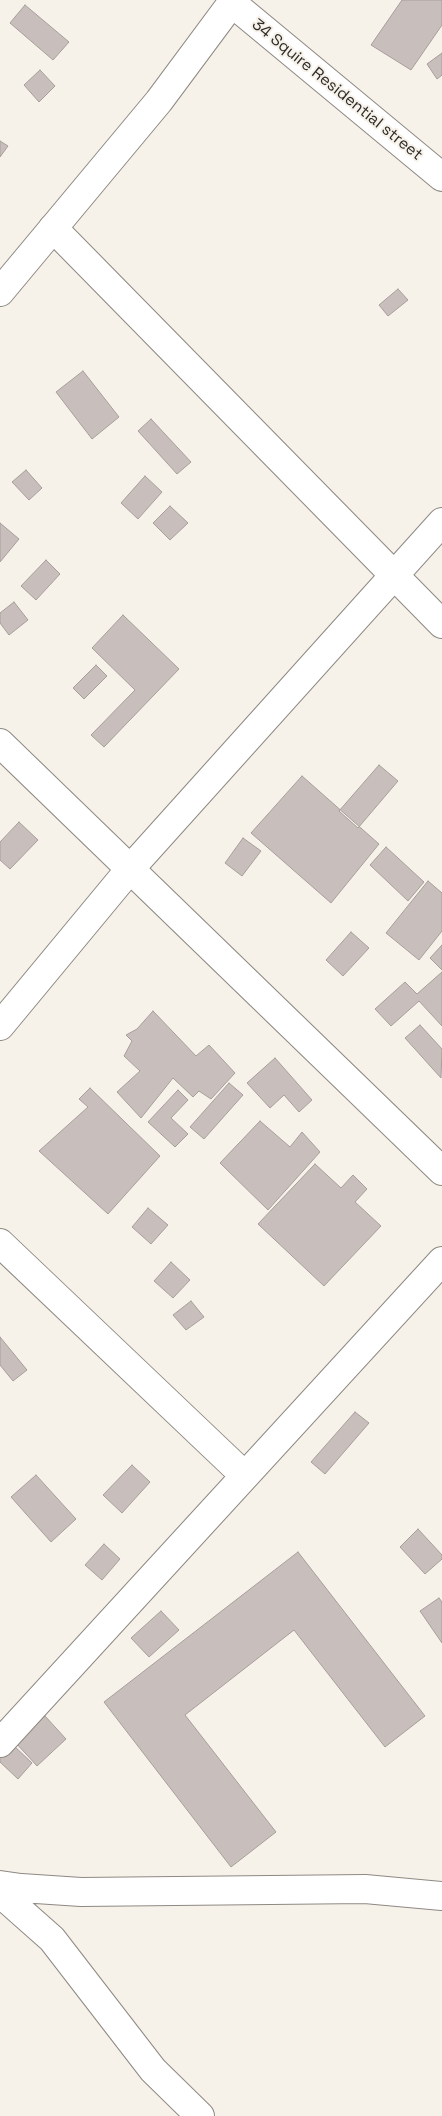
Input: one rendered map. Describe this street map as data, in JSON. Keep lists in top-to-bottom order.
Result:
{
  "streets": {
    "street": ["34 Squire Residential street"]
  }
}
